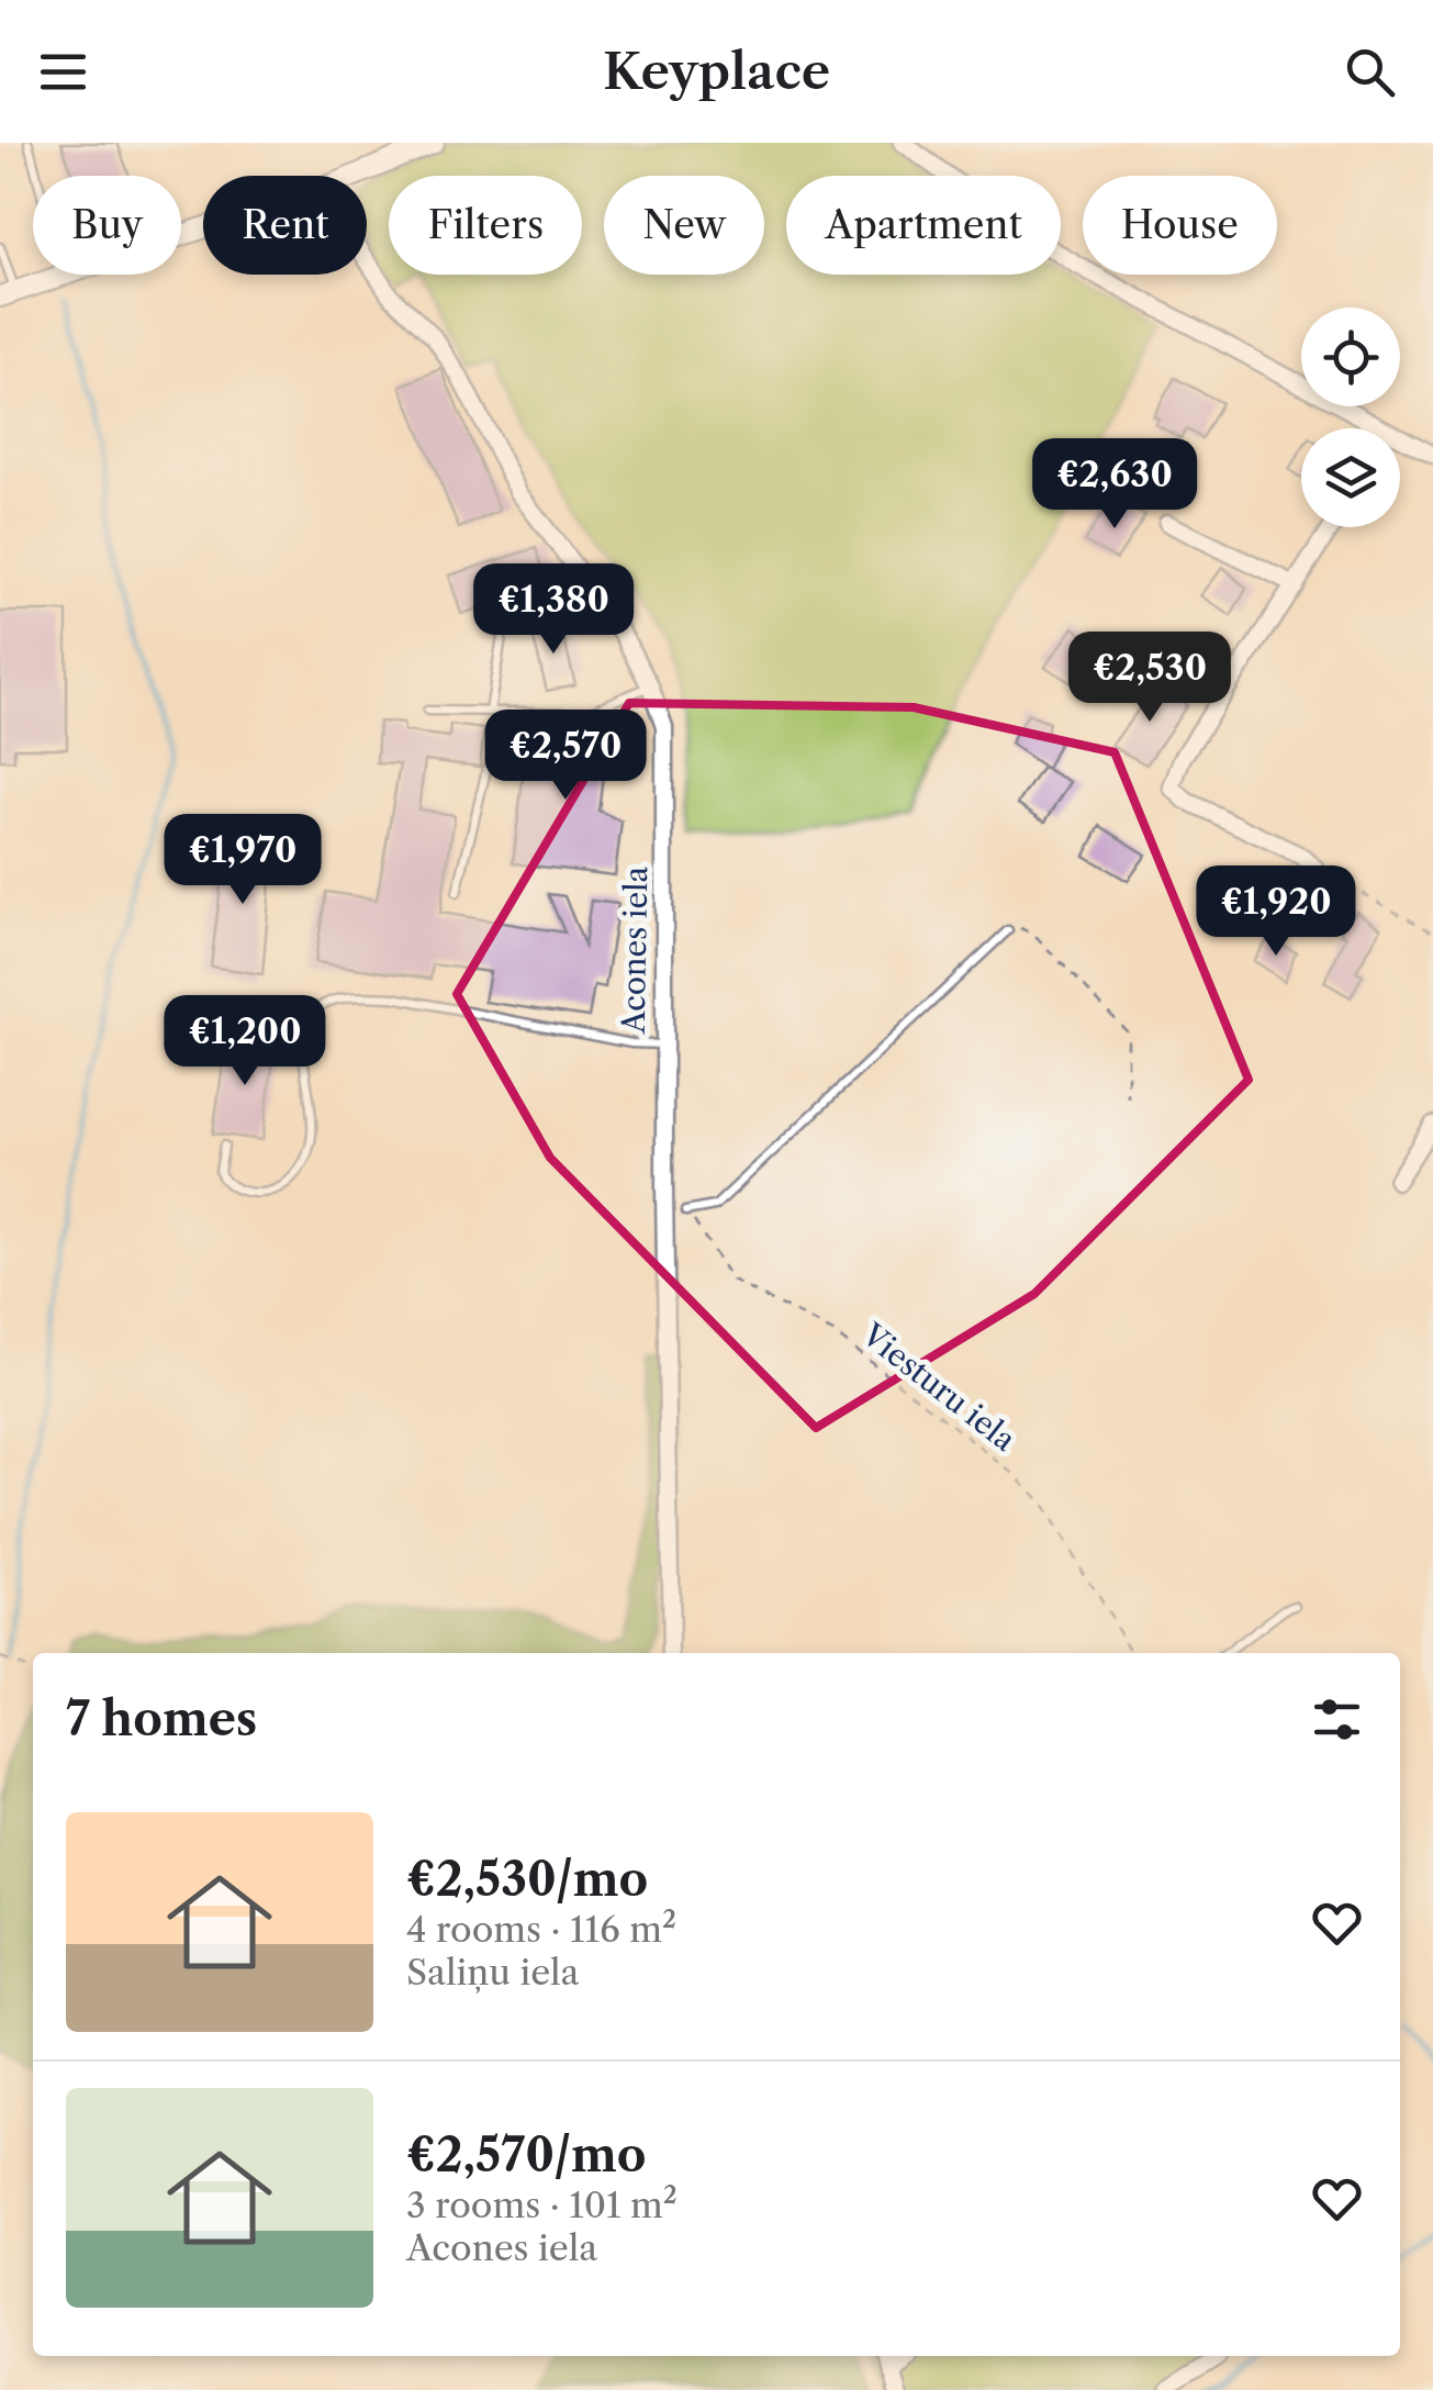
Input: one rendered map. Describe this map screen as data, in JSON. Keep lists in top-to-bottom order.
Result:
{
  "streets": {
    "street": ["Acones iela"],
    "path": ["Viesturu iela"]
  },
  "page": {
    "header": "Keyplace",
    "chip": [
      "Buy",
      "Rent",
      "Filters",
      "New",
      "Apartment",
      "House"
    ],
    "price": [
      "€2,630",
      "€1,380",
      "€2,530",
      "€2,570",
      "€1,970",
      "€1,920",
      "€1,200"
    ],
    "heading": "7 homes",
    "list": [
      {
        "name": "€2,530/mo",
        "note": "4 rooms · 116 m² · Saliņu iela"
      },
      {
        "name": "€2,570/mo",
        "note": "3 rooms · 101 m² · Acones iela"
      }
    ]
  }
}
